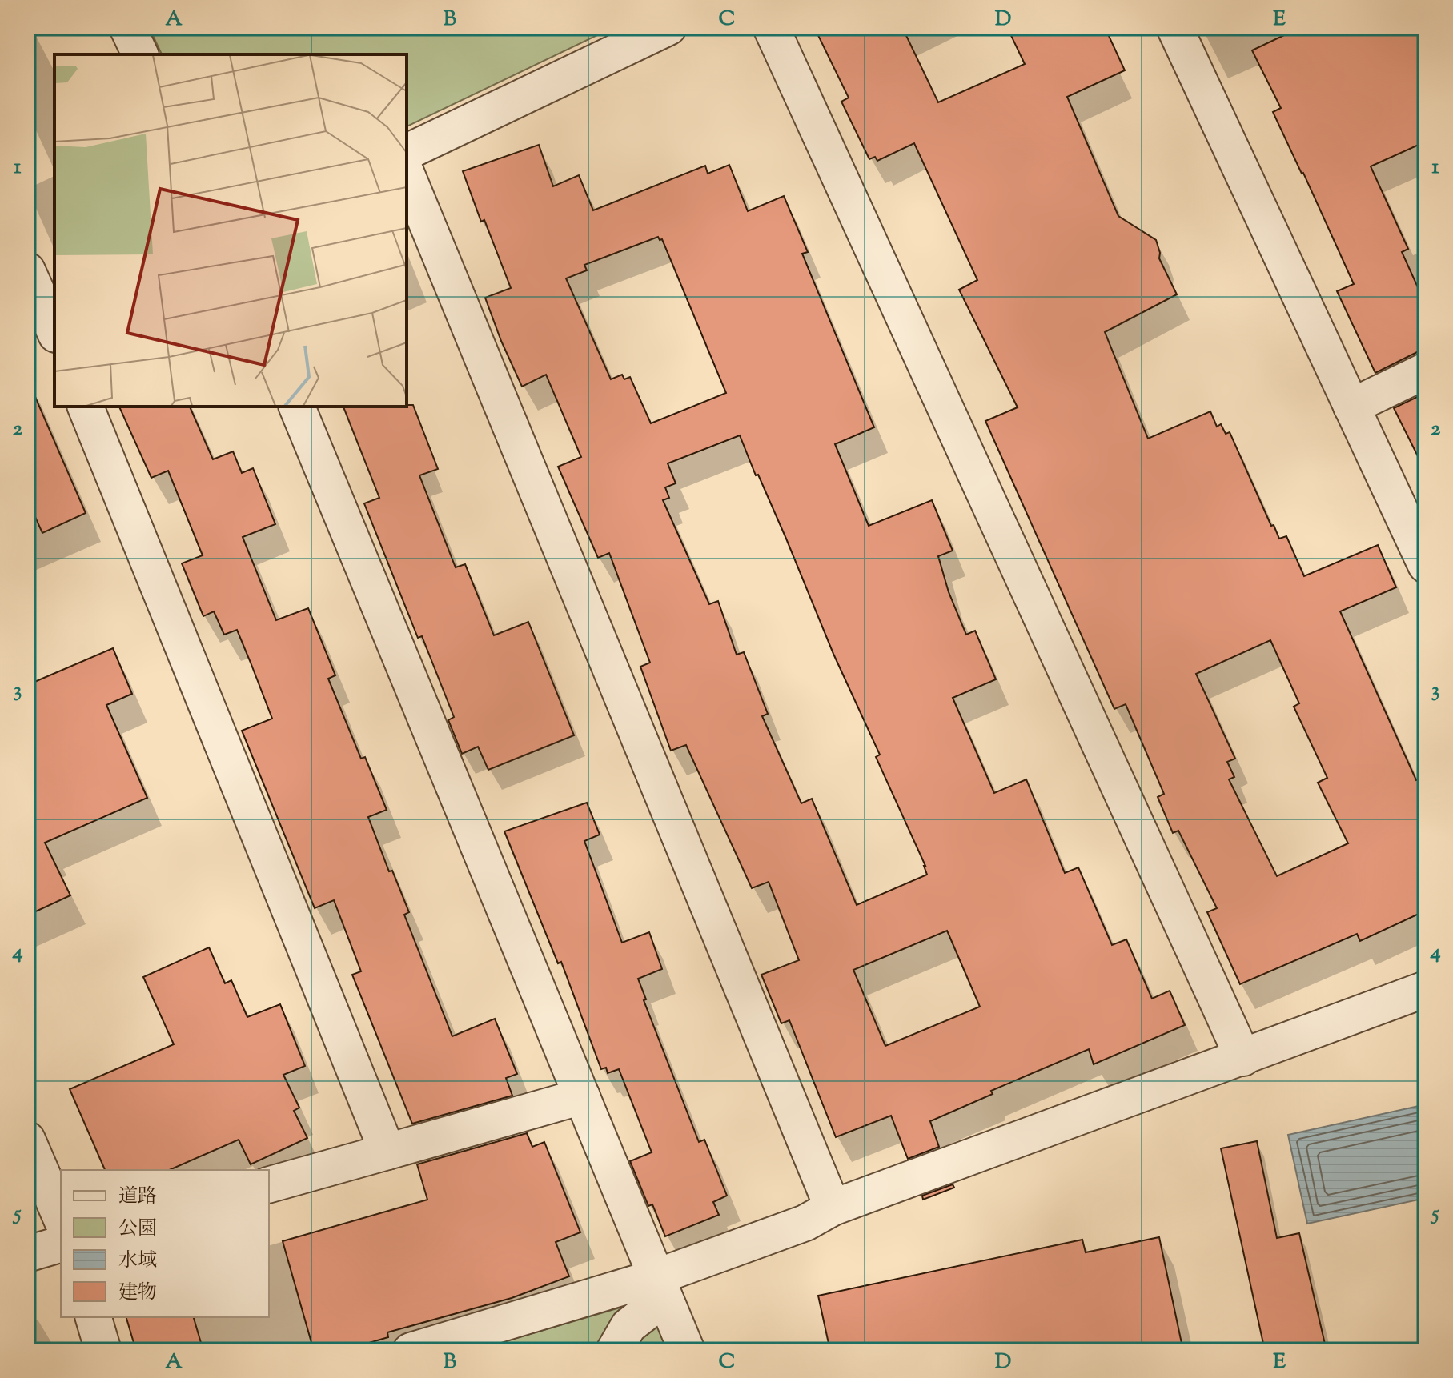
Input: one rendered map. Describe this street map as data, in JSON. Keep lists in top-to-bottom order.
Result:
{
  "legend": [
    "道路",
    "公園",
    "水域",
    "建物"
  ],
  "grid": {
    "columns": [
      "A",
      "B",
      "C",
      "D",
      "E"
    ],
    "rows": [
      "1",
      "2",
      "3",
      "4",
      "5"
    ]
  }
}
